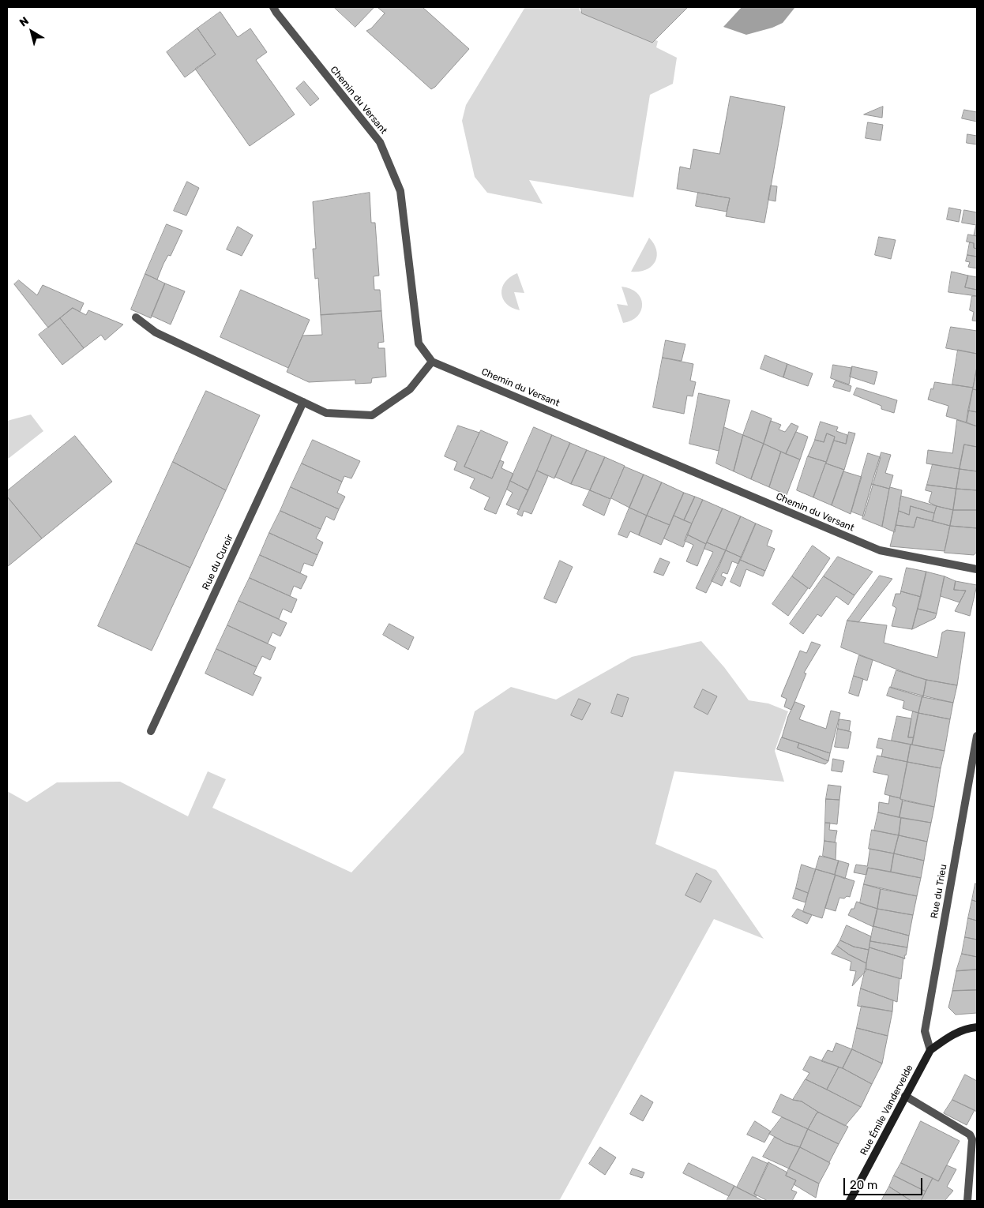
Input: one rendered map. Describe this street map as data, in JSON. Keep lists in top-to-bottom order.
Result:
{
  "streets": {
    "main road": ["Rue Émile Vandervelde"],
    "street": ["Chemin du Versant", "Rue du Curoir", "Rue du Trieu"]
  },
  "crossings": [
    ["Rue du Trieu", "Rue Émile Vandervelde"]
  ],
  "scale_bar": "20 m",
  "north": "top left"
}
